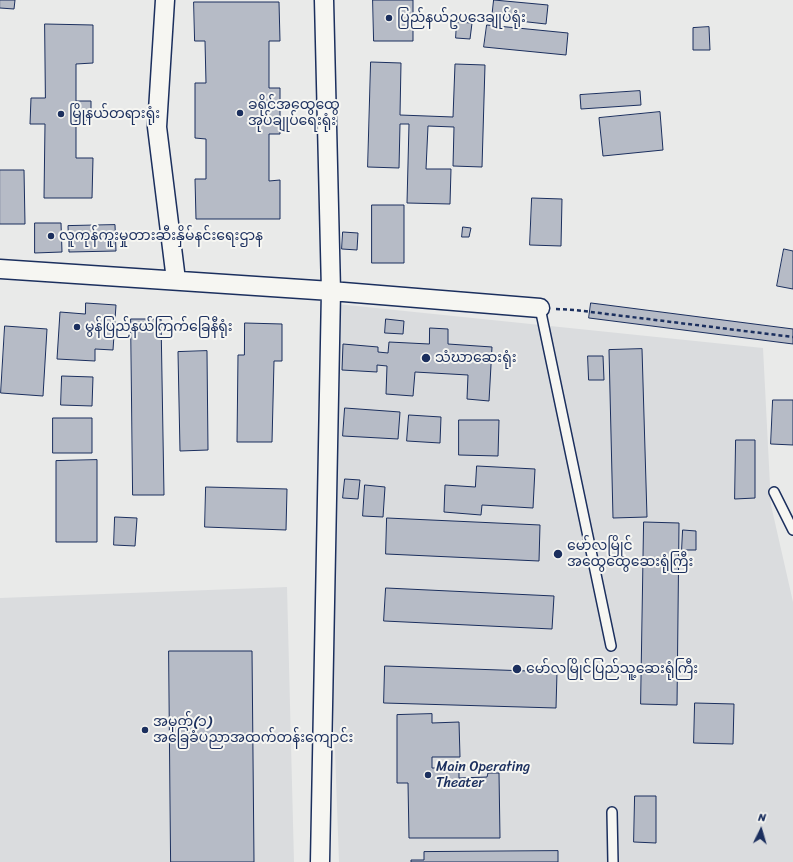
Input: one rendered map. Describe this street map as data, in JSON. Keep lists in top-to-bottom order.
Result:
{
  "places": [
    "ပြည်နယ်ဥပဒေချုပ်ရုံး",
    "ခရိုင်အထွေထွေ အုပ်ချုပ်ရေးရုံး",
    "မြိုနယ်တရားရုံး",
    "လူကုန်ကူးမှုတားဆီးနှိမ်နင်းရေးဌာန",
    "မွန်ပြည်နယ်ကြက်ခြေနီရုံး",
    "သံဃာဆေးရုံး",
    "မော်လမြိုင် အထွေထွေဆေးရုံကြီး",
    "မော်လမြိုင်ပြည်သူ့ဆေးရုံကြီး",
    "အမှတ်(၁) အခြေခံပညာအထက်တန်းကျောင်း",
    "Main Operating Theater"
  ],
  "north": "top"
}
